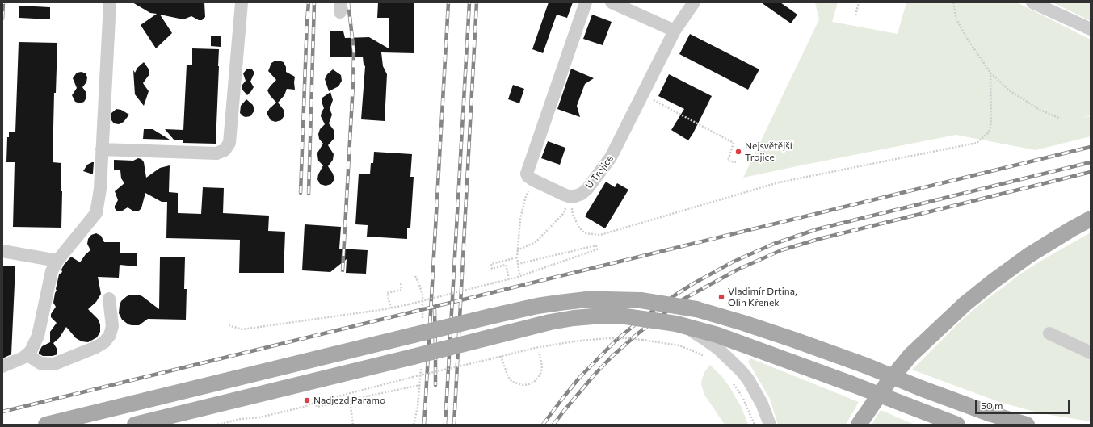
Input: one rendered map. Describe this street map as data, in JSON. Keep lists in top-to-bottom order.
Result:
{
  "streets": {
    "street": ["U Trojice"]
  },
  "places": ["Nejsvětější Trojice", "Vladimír Drtina, Olín Křenek", "Nadjezd Paramo"],
  "scale_bar": "50 m"
}
